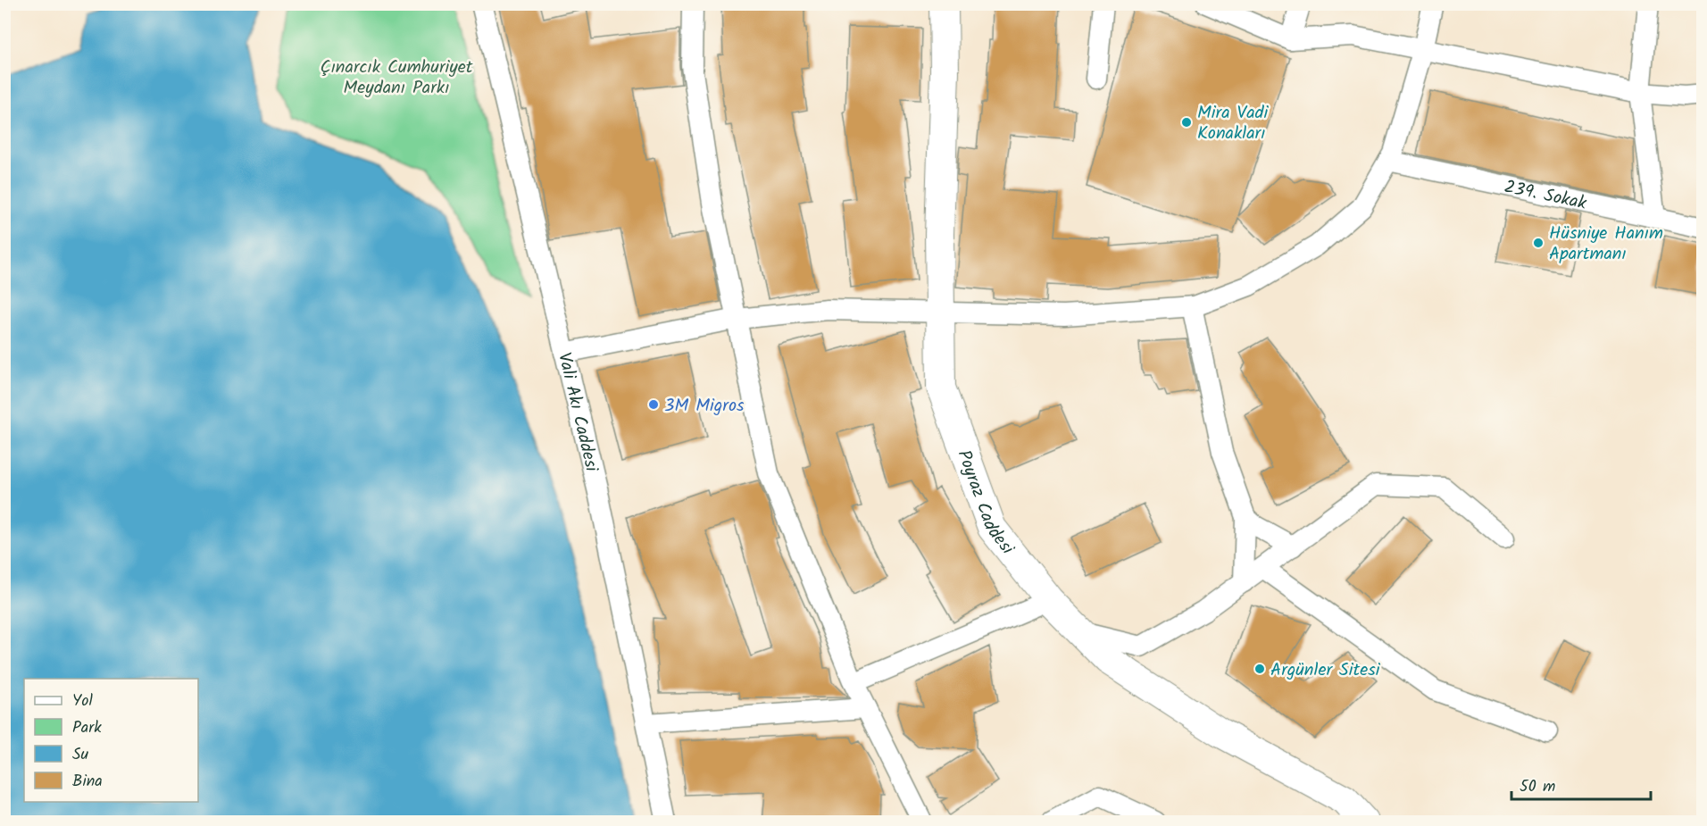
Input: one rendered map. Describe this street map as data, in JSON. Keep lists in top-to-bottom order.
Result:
{
  "streets": {
    "street": ["239. Sokak", "Vali Akı Caddesi", "Poyraz Caddesi"]
  },
  "parks": ["Çınarcık Cumhuriyet Meydanı Parkı"],
  "places": [
    "Mira Vadi Konakları",
    "Hüsniye Hanım Apartmanı",
    "3M Migros",
    "Argünler Sitesi"
  ],
  "legend": [
    "Yol",
    "Park",
    "Su",
    "Bina"
  ],
  "scale_bar": "50 m"
}
